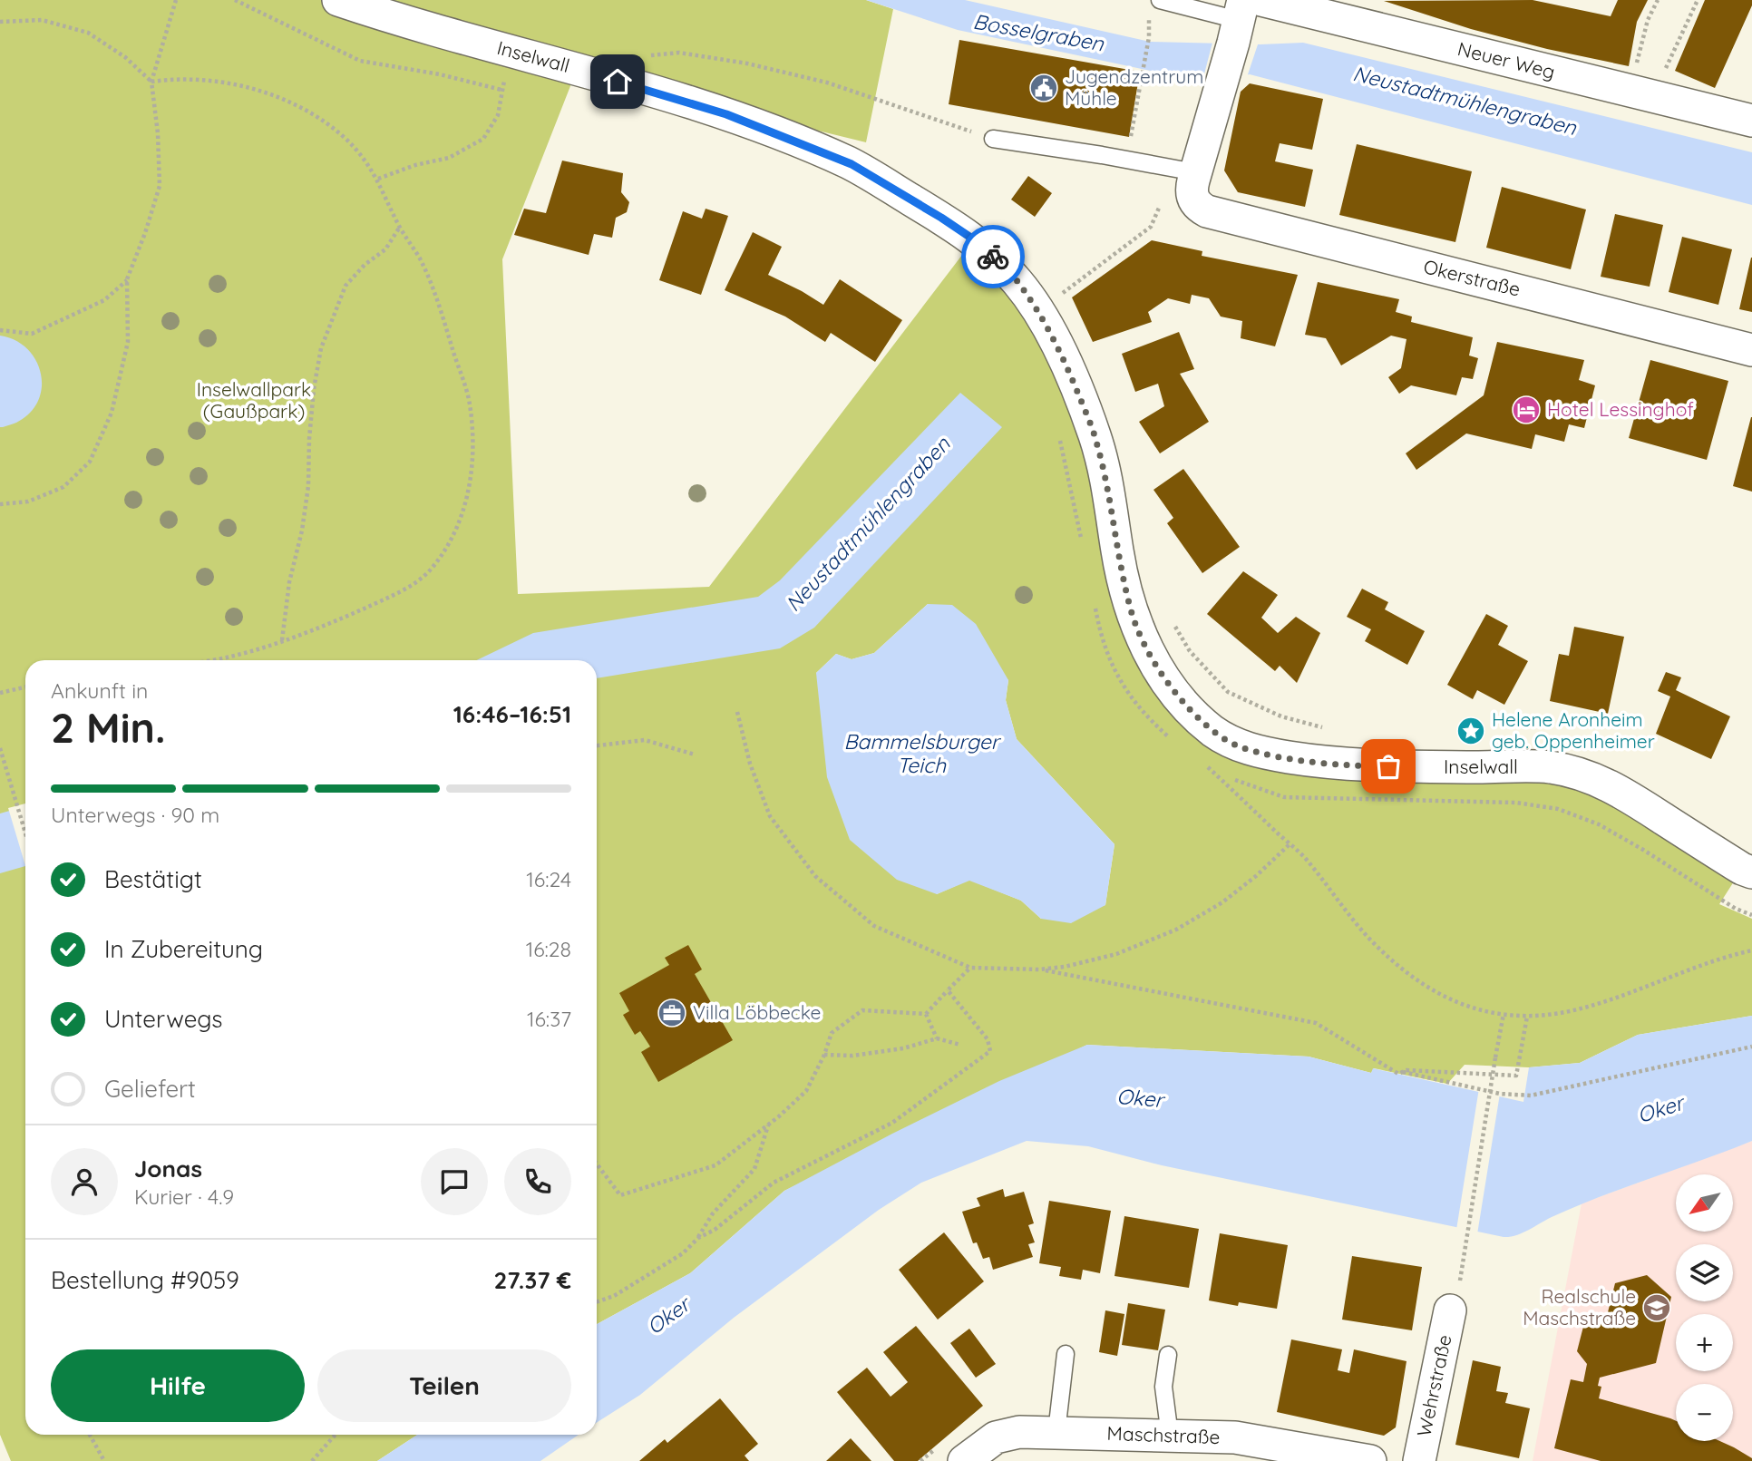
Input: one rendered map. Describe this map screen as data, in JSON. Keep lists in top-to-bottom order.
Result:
{
  "streets": {
    "street": [
      "Inselwall",
      "Neuer Weg",
      "Okerstraße",
      "Wehrstraße",
      "Maschstraße"
    ]
  },
  "water": [
    "Bosselgraben",
    "Neustadtmühlengraben",
    "Bammelsburger Teich",
    "Oker"
  ],
  "parks": ["Inselwallpark (Gaußpark)"],
  "places": {
    "public building": ["Jugendzentrum Mühle"],
    "hotel": ["Hotel Lessinghof"],
    "place": ["Helene Aronheim geb. Oppenheimer"],
    "office": ["Villa Löbbecke"],
    "school or university": ["Realschule Maschstraße"]
  },
  "north": "bottom left",
  "page": {
    "heading": ["2 Min.", "Ankunft in", "16:46–16:51"],
    "panel": [
      "Jonas",
      "Kurier · 4.9",
      "Bestellung #9059",
      "27.37 €"
    ],
    "bar": "Unterwegs · 90 m",
    "list": [
      ["Bestätigt", "16:24"],
      ["In Zubereitung", "16:28"],
      ["Unterwegs", "16:37"],
      "Geliefert"
    ],
    "map_buttons": ["+", "−"],
    "buttons": ["Hilfe", "Teilen"]
  }
}
